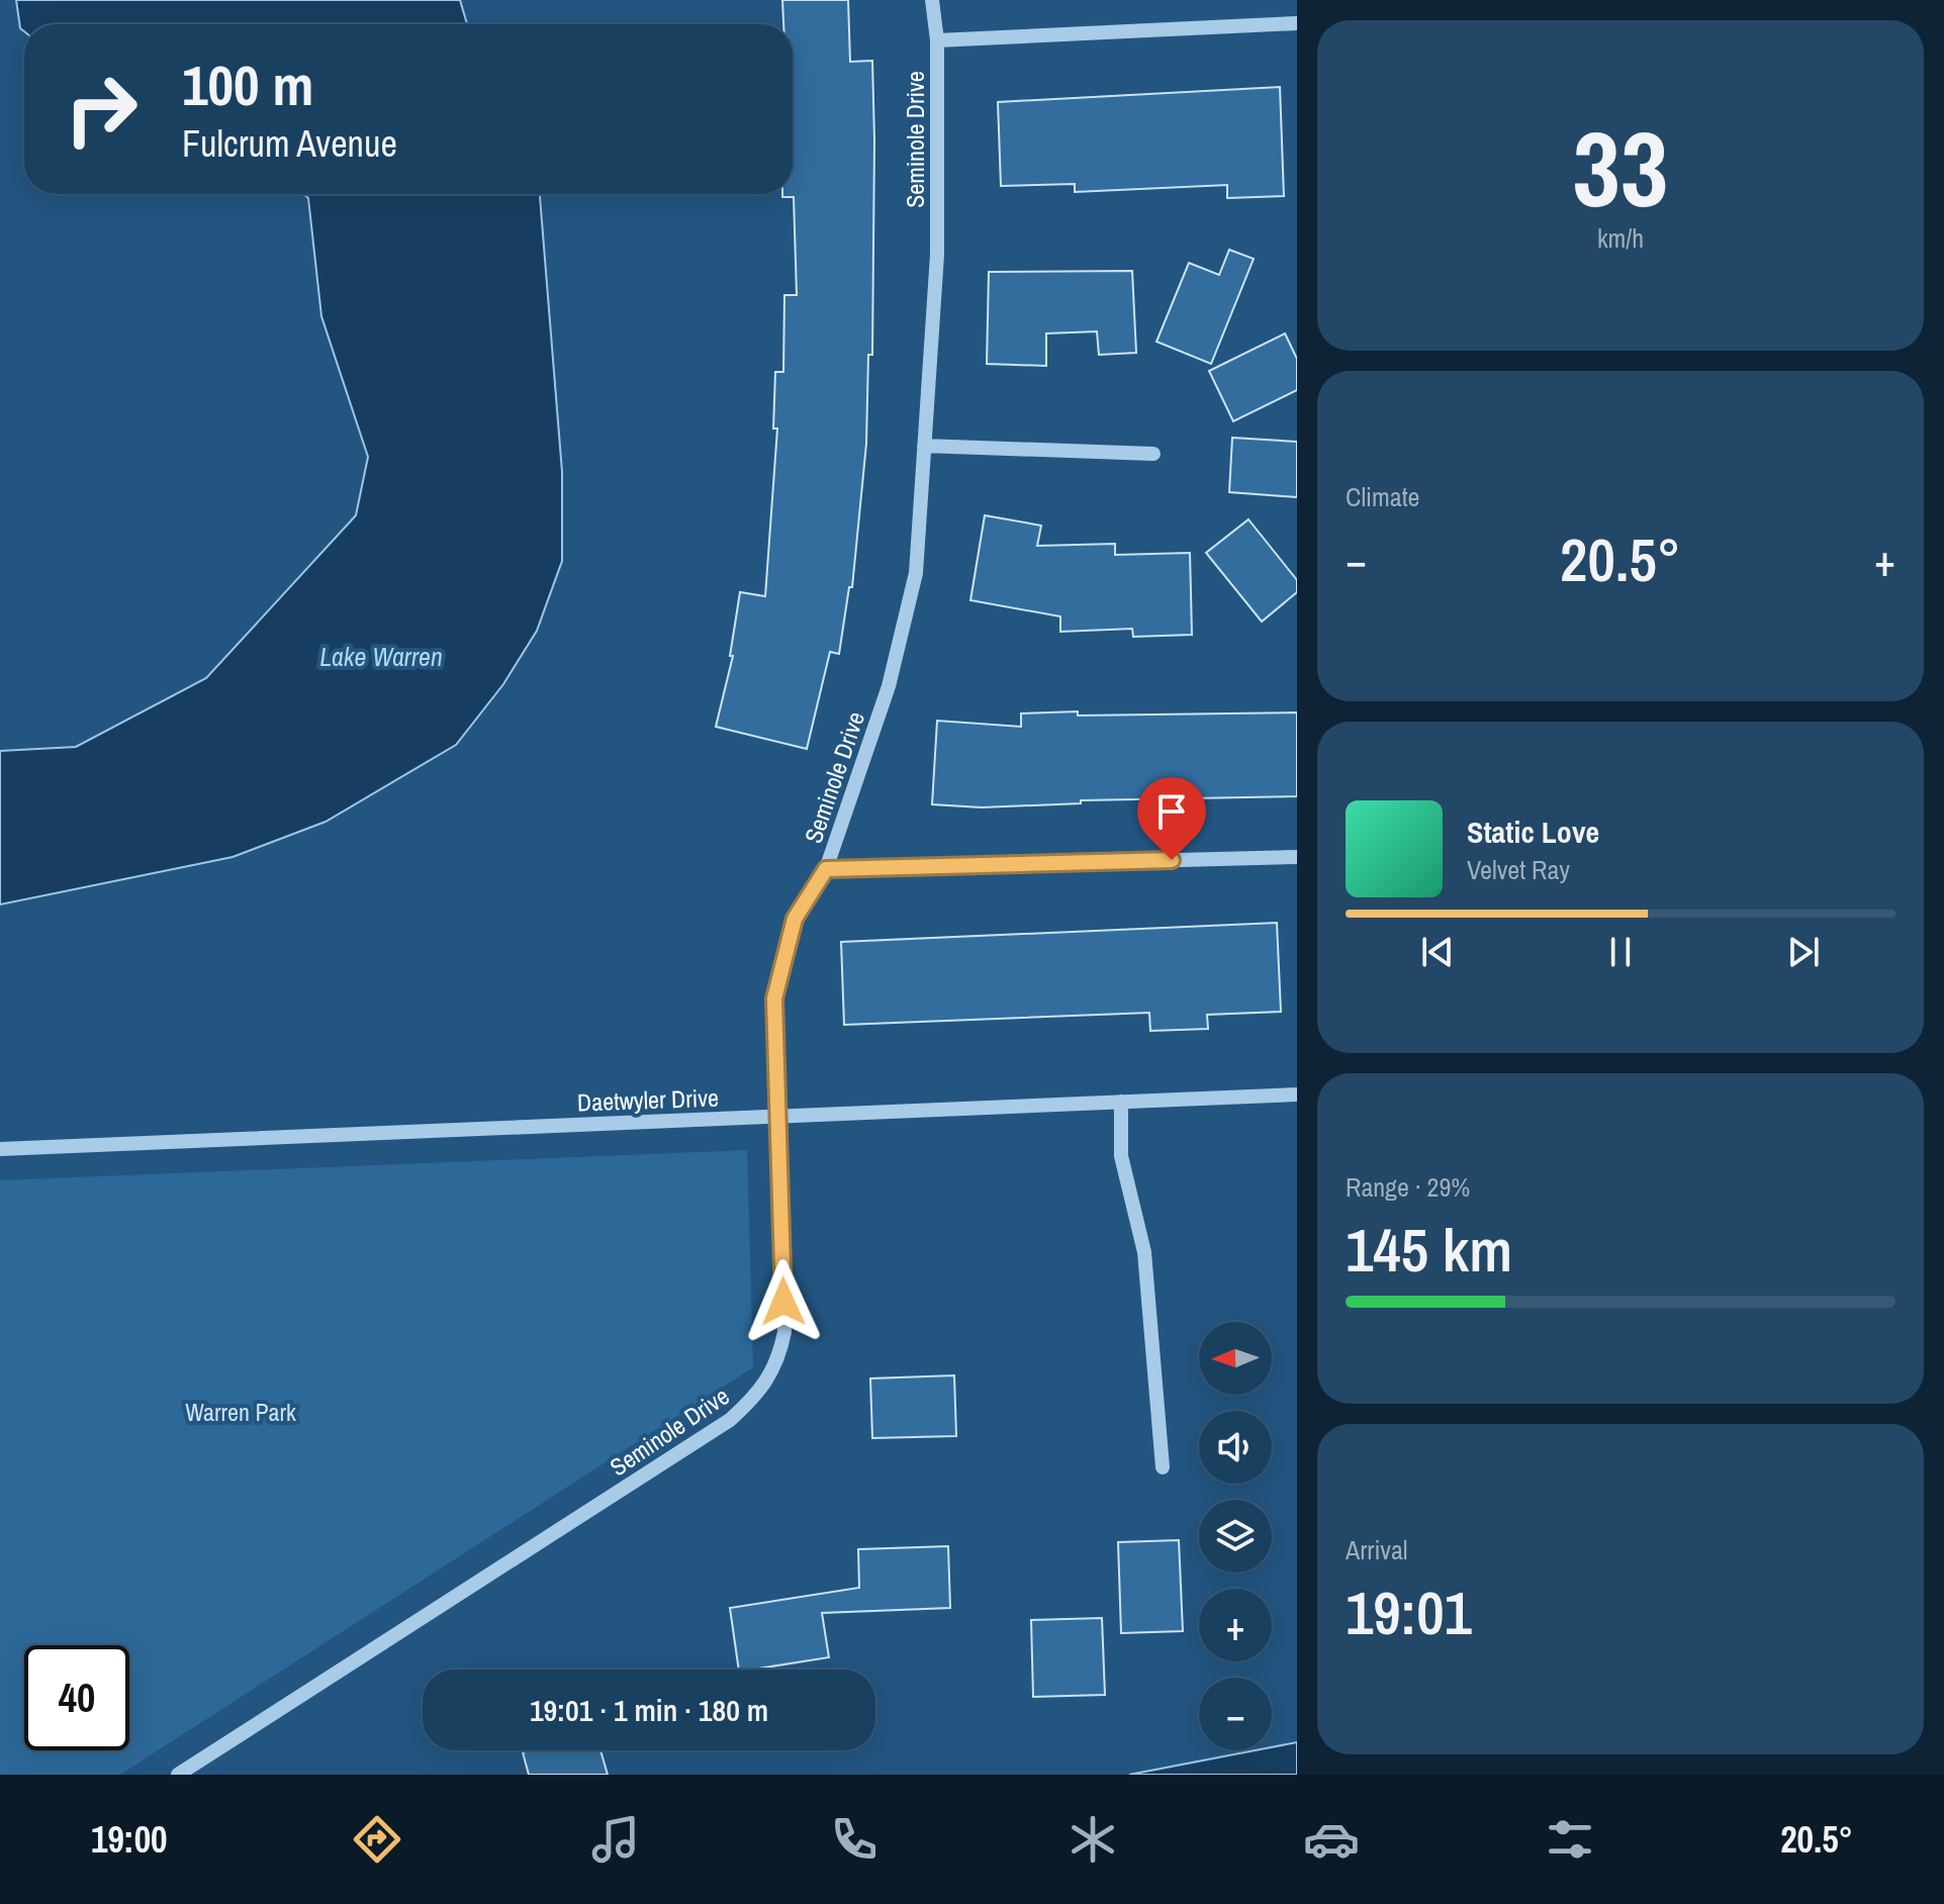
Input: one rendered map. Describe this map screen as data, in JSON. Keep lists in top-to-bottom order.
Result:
{
  "streets": {
    "street": ["Seminole Drive", "Daetwyler Drive"]
  },
  "crossings": [
    ["Seminole Drive", "Daetwyler Drive"]
  ],
  "water": ["Lake Warren"],
  "parks": ["Warren Park"],
  "north": "left",
  "page": {
    "tile": [
      ["33", "km/h"],
      "Climate",
      ["Range · 29%", "145 km"],
      ["Arrival", "19:01"]
    ],
    "turn": ["100 m", "Fulcrum Avenue"],
    "heat": ["−", "20.5°", "+"],
    "song": ["Static Love", "Velvet Ray"],
    "map_buttons": ["+", "−"],
    "limit": "40",
    "trip": "19:01 · 1 min · 180 m",
    "tabs": ["19:00", "20.5°"]
  }
}
